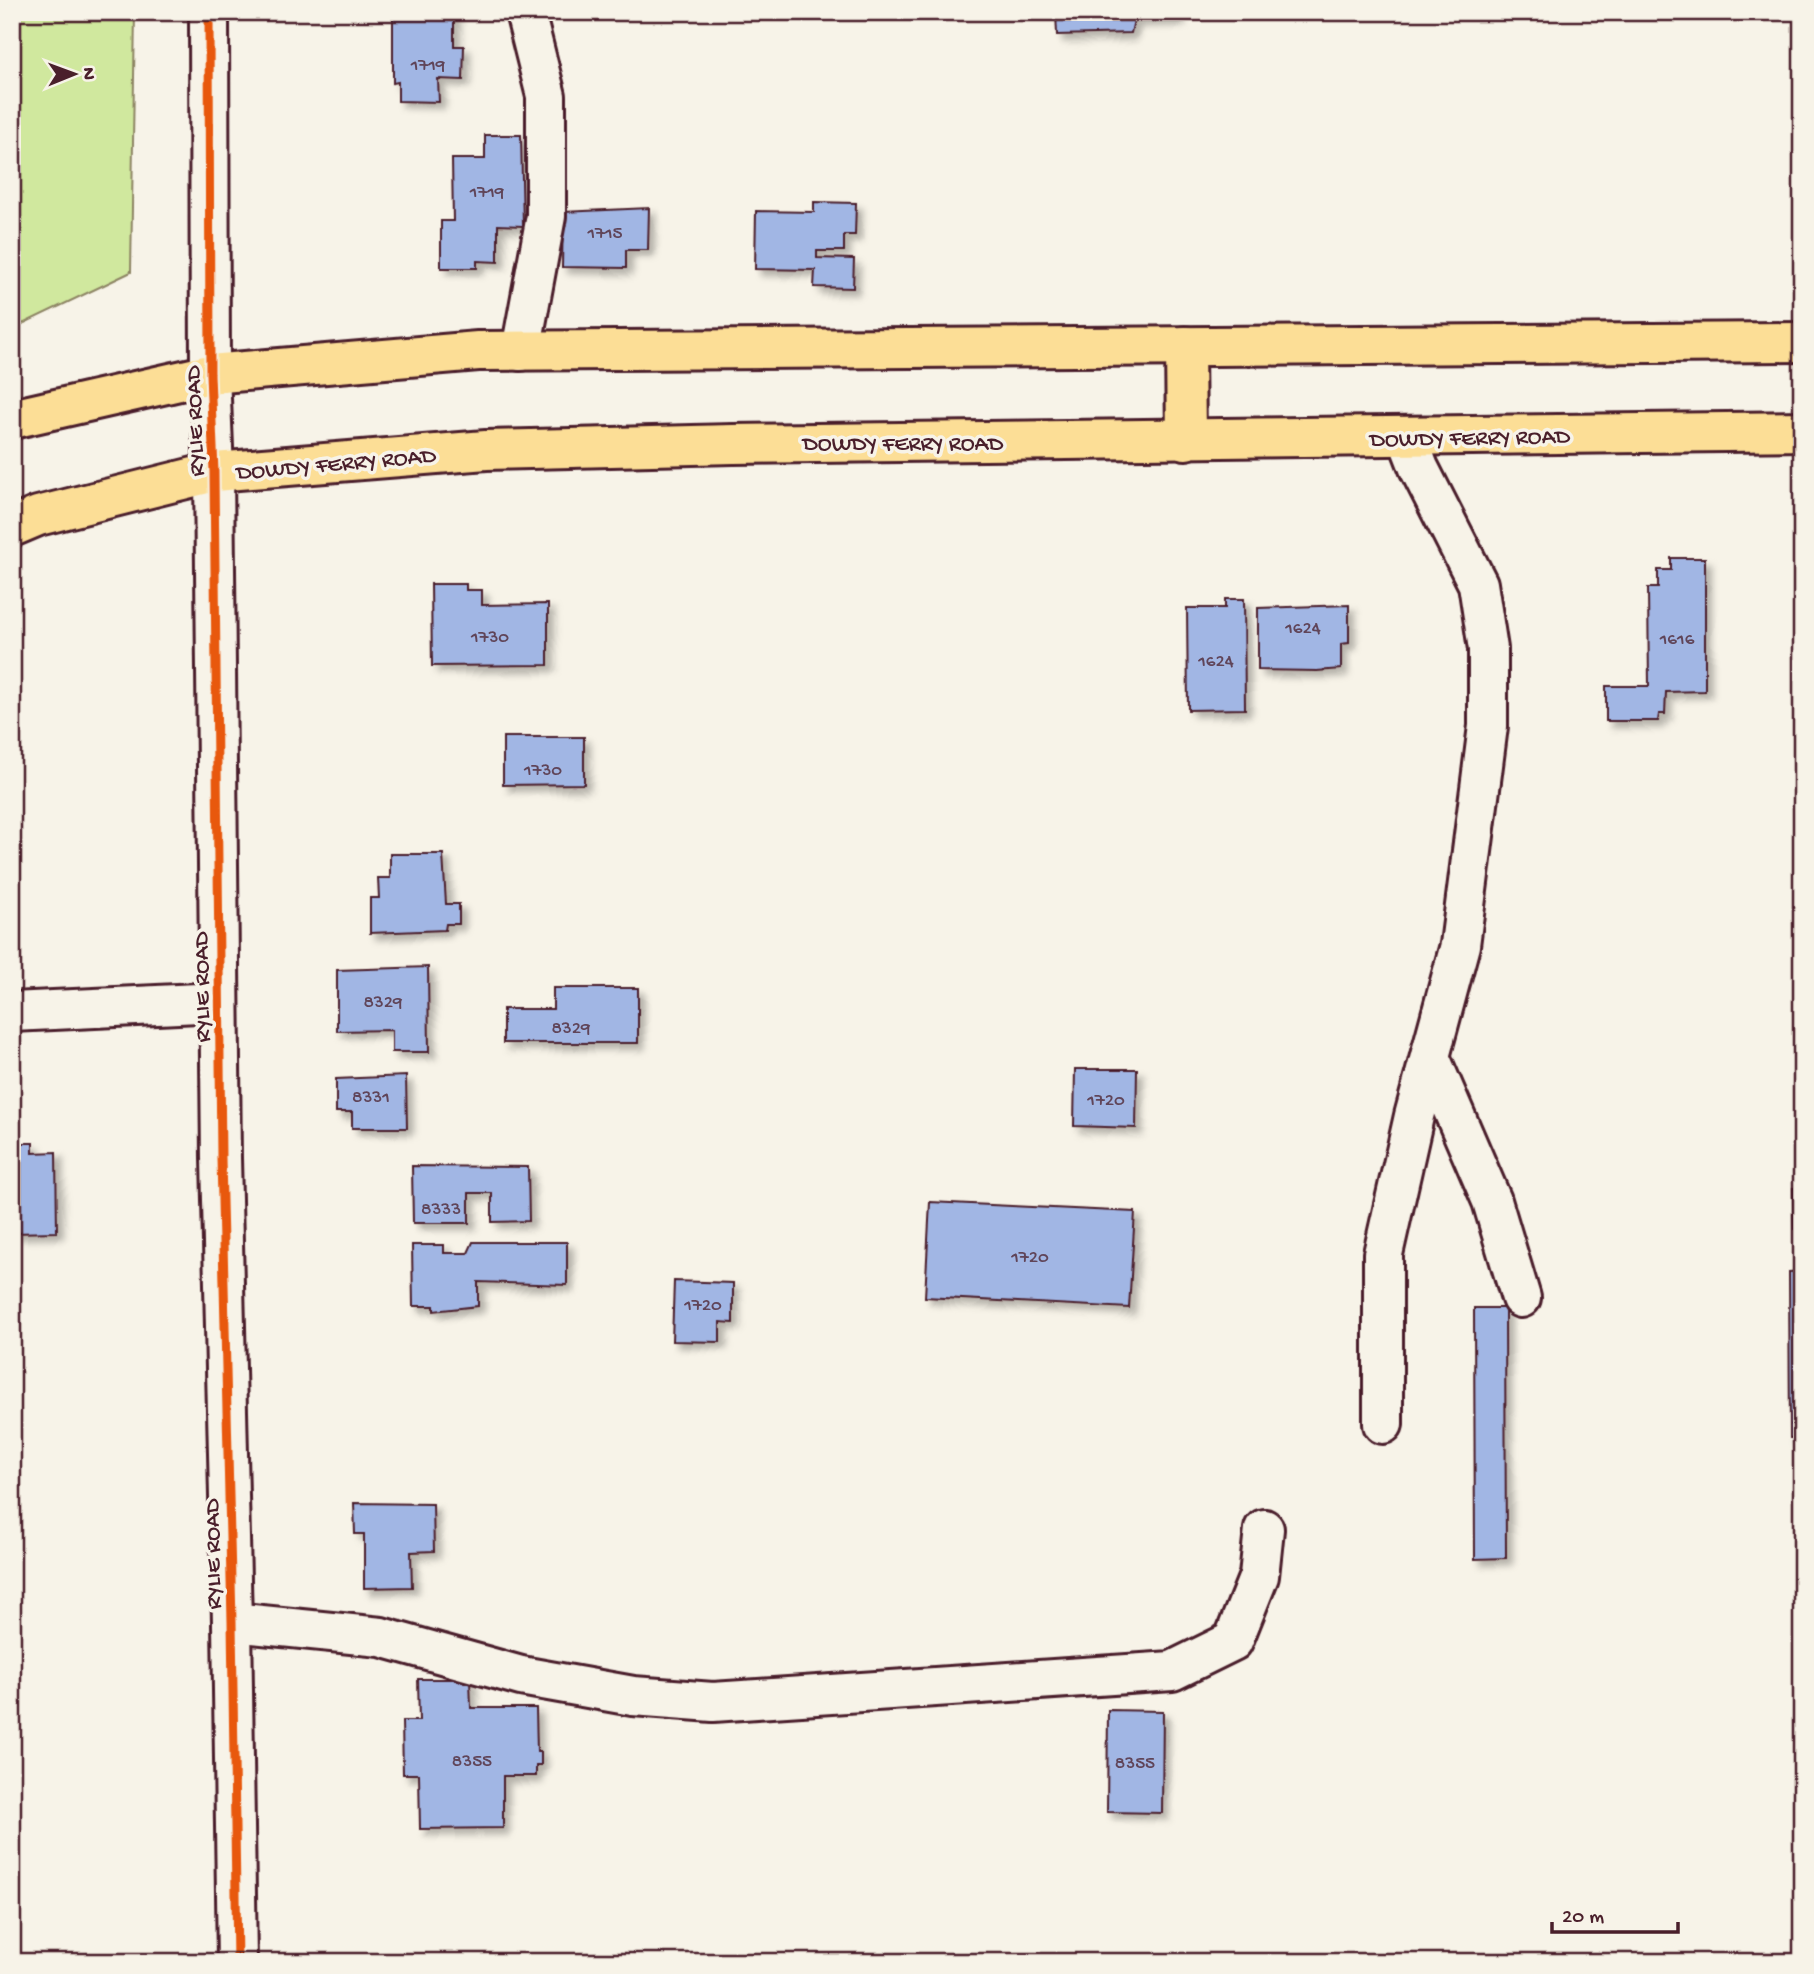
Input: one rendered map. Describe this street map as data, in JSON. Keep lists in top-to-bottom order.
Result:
{
  "streets": {
    "main road": ["DOWDY FERRY ROAD"],
    "street": ["RYLIE ROAD"]
  },
  "crossings": [
    ["RYLIE ROAD", "DOWDY FERRY ROAD"]
  ],
  "house_numbers": [
    "1719",
    "1719",
    "1715",
    "1624",
    "1730",
    "1616",
    "1624",
    "1730",
    "8329",
    "8329",
    "8331",
    "1720",
    "8333",
    "1720",
    "1720",
    "8355",
    "8355"
  ],
  "scale_bar": "20 m",
  "north": "right"
}
